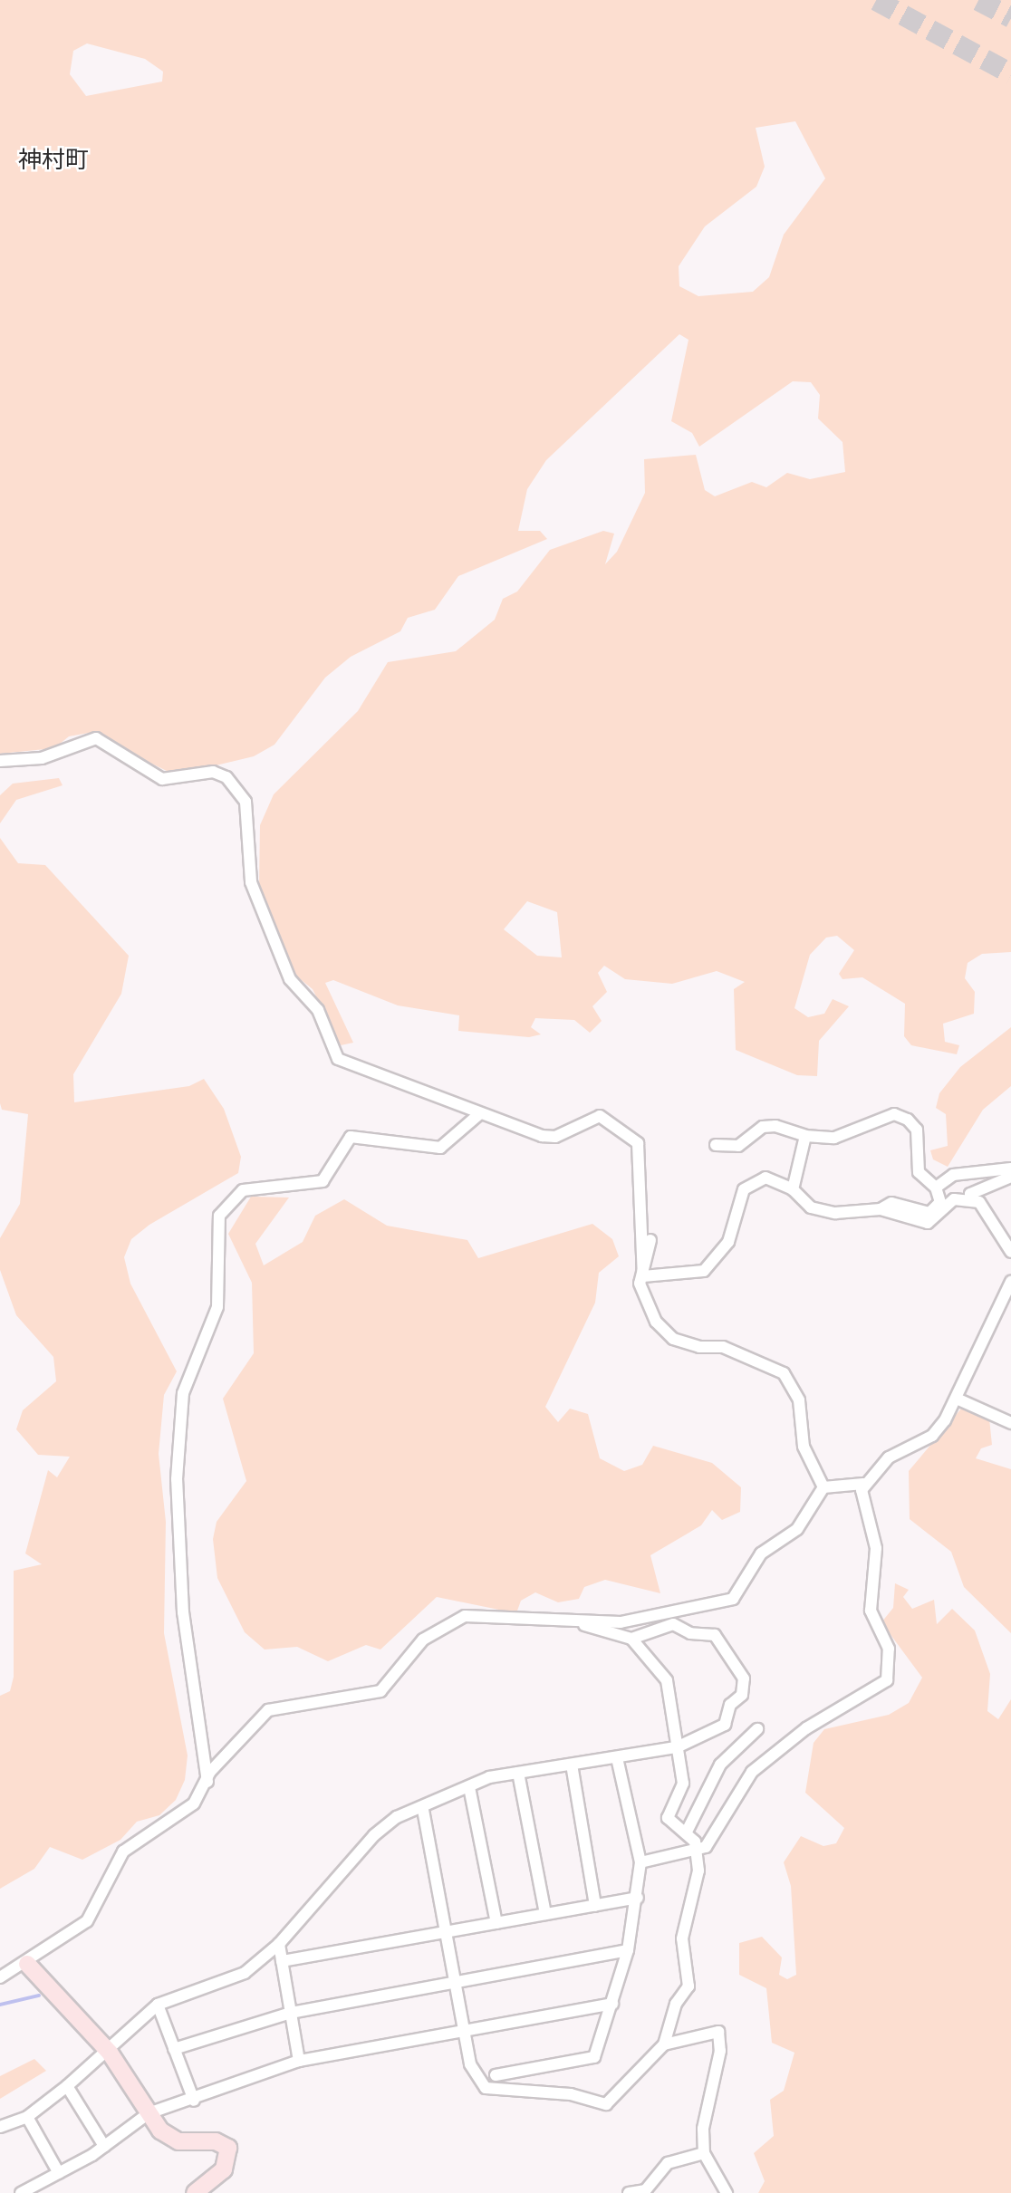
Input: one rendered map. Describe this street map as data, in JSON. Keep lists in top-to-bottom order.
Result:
{
  "districts": ["神村町"]
}
